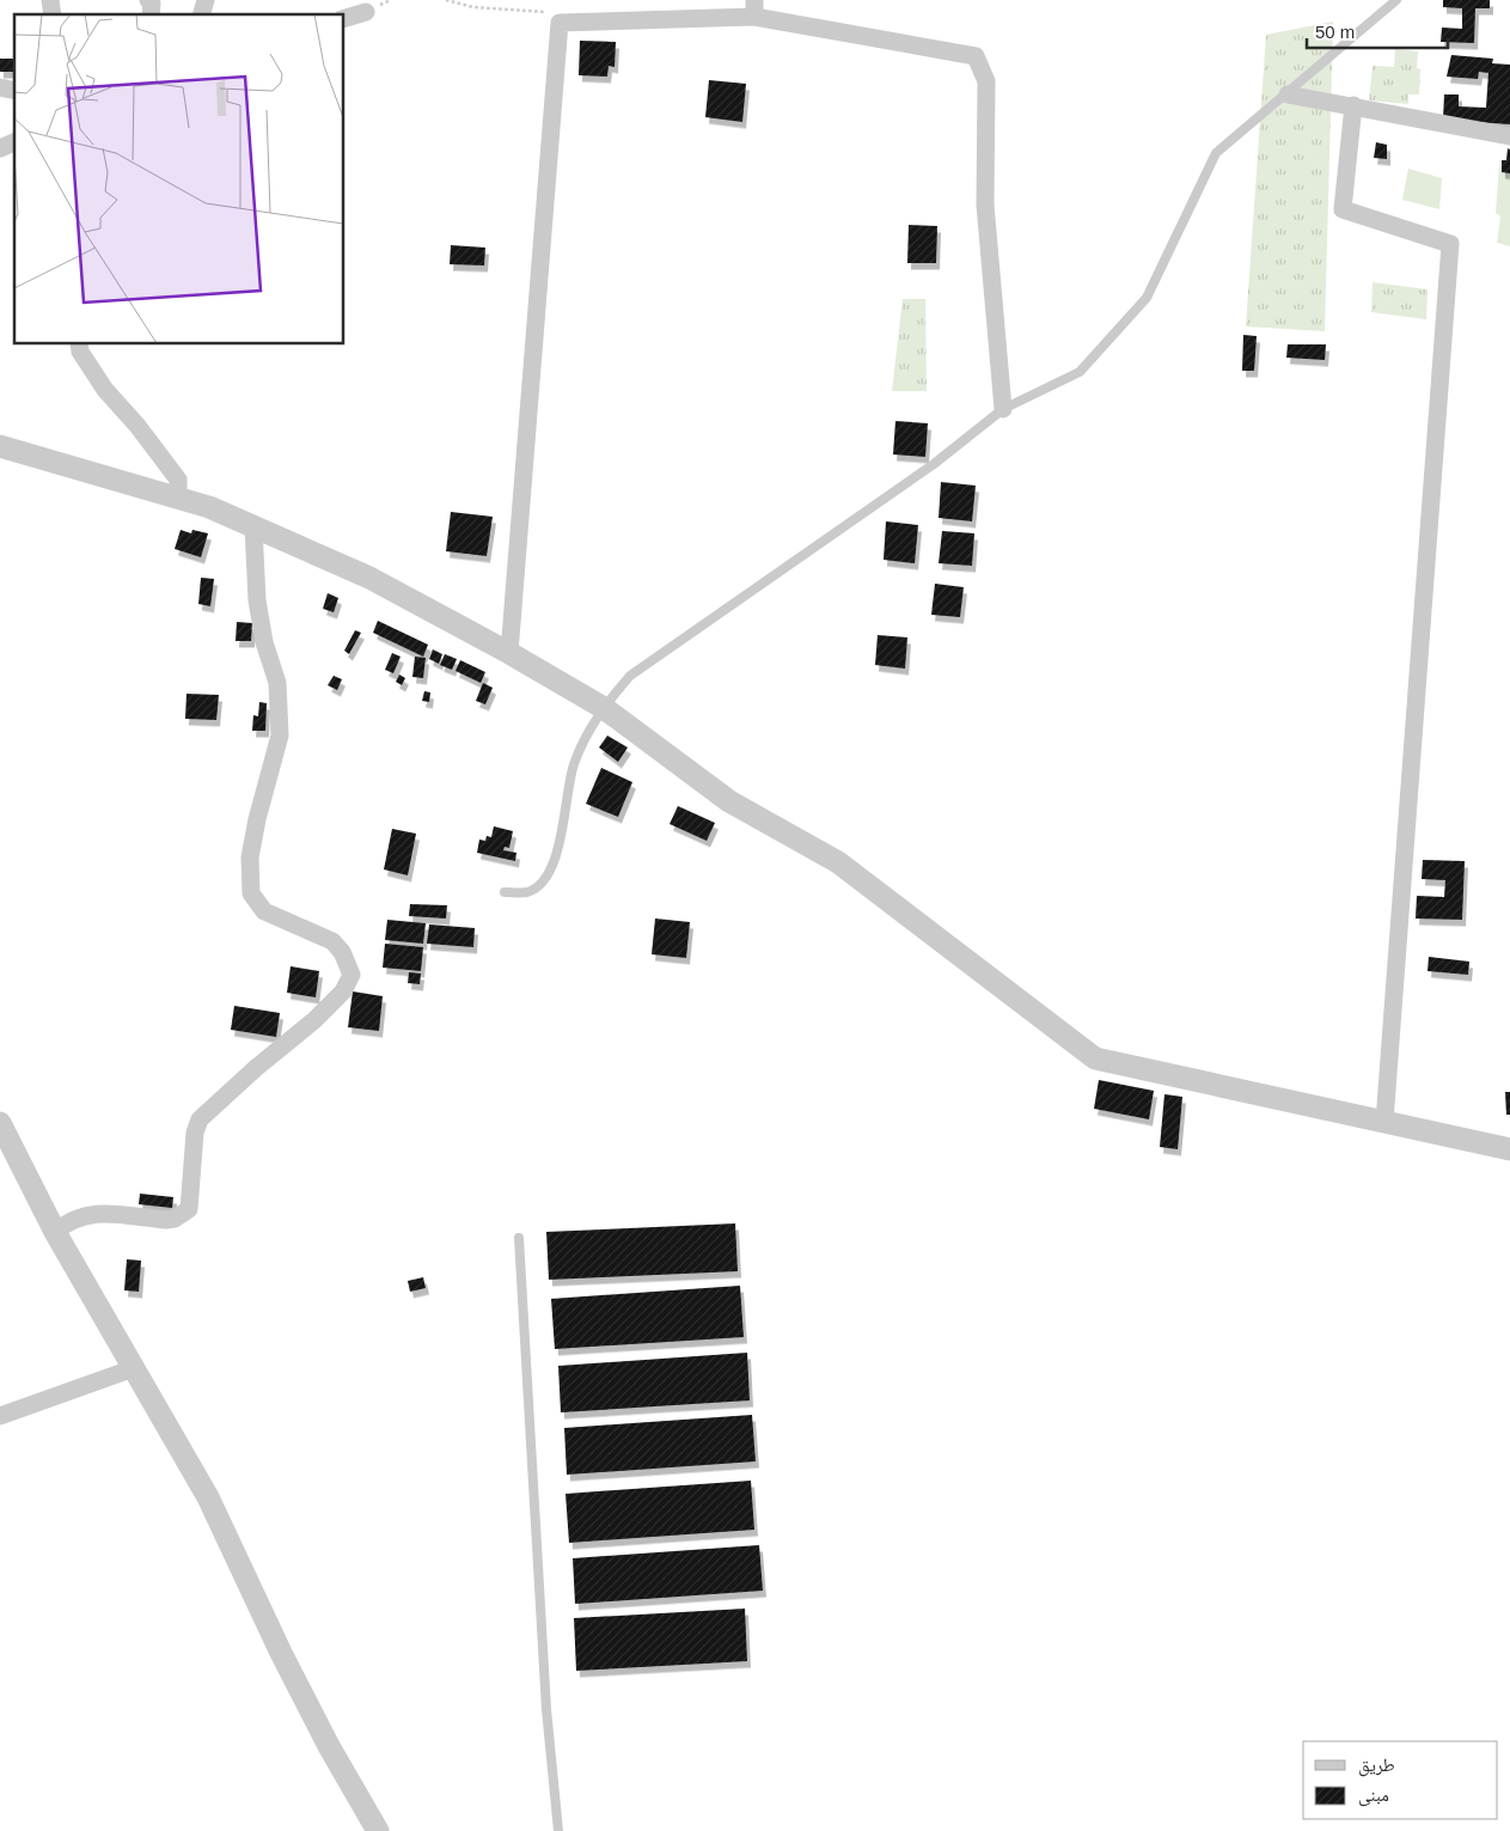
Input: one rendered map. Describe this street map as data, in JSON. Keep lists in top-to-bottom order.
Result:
{
  "legend": ["طريق", "مبنى"],
  "scale_bar": "50 m"
}
